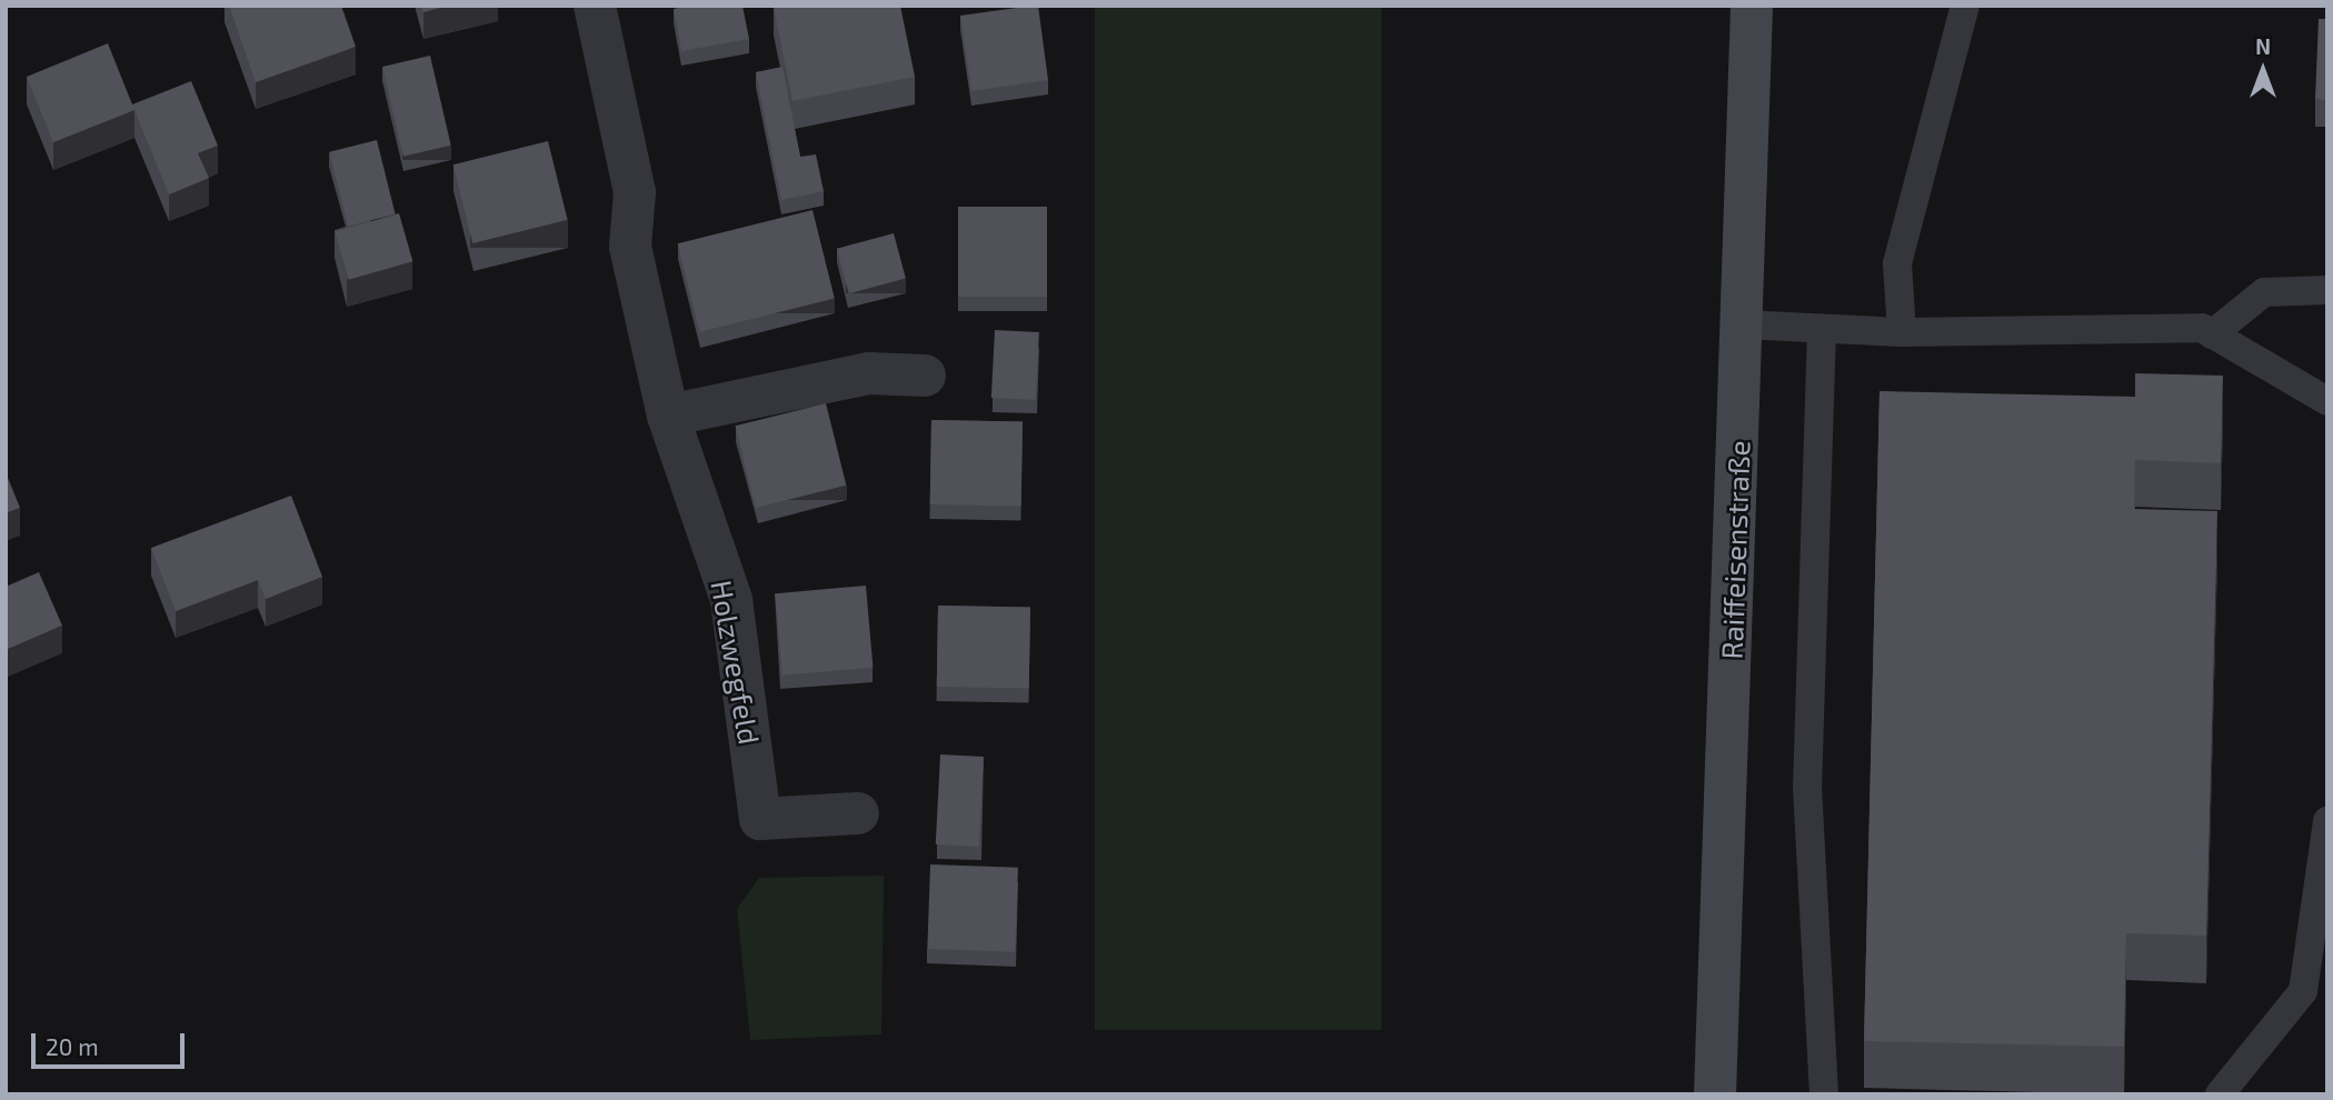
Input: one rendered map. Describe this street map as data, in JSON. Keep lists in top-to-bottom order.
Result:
{
  "streets": {
    "street": ["Raiffeisenstraße", "Holzwegfeld"]
  },
  "scale_bar": "20 m",
  "north": "top"
}
